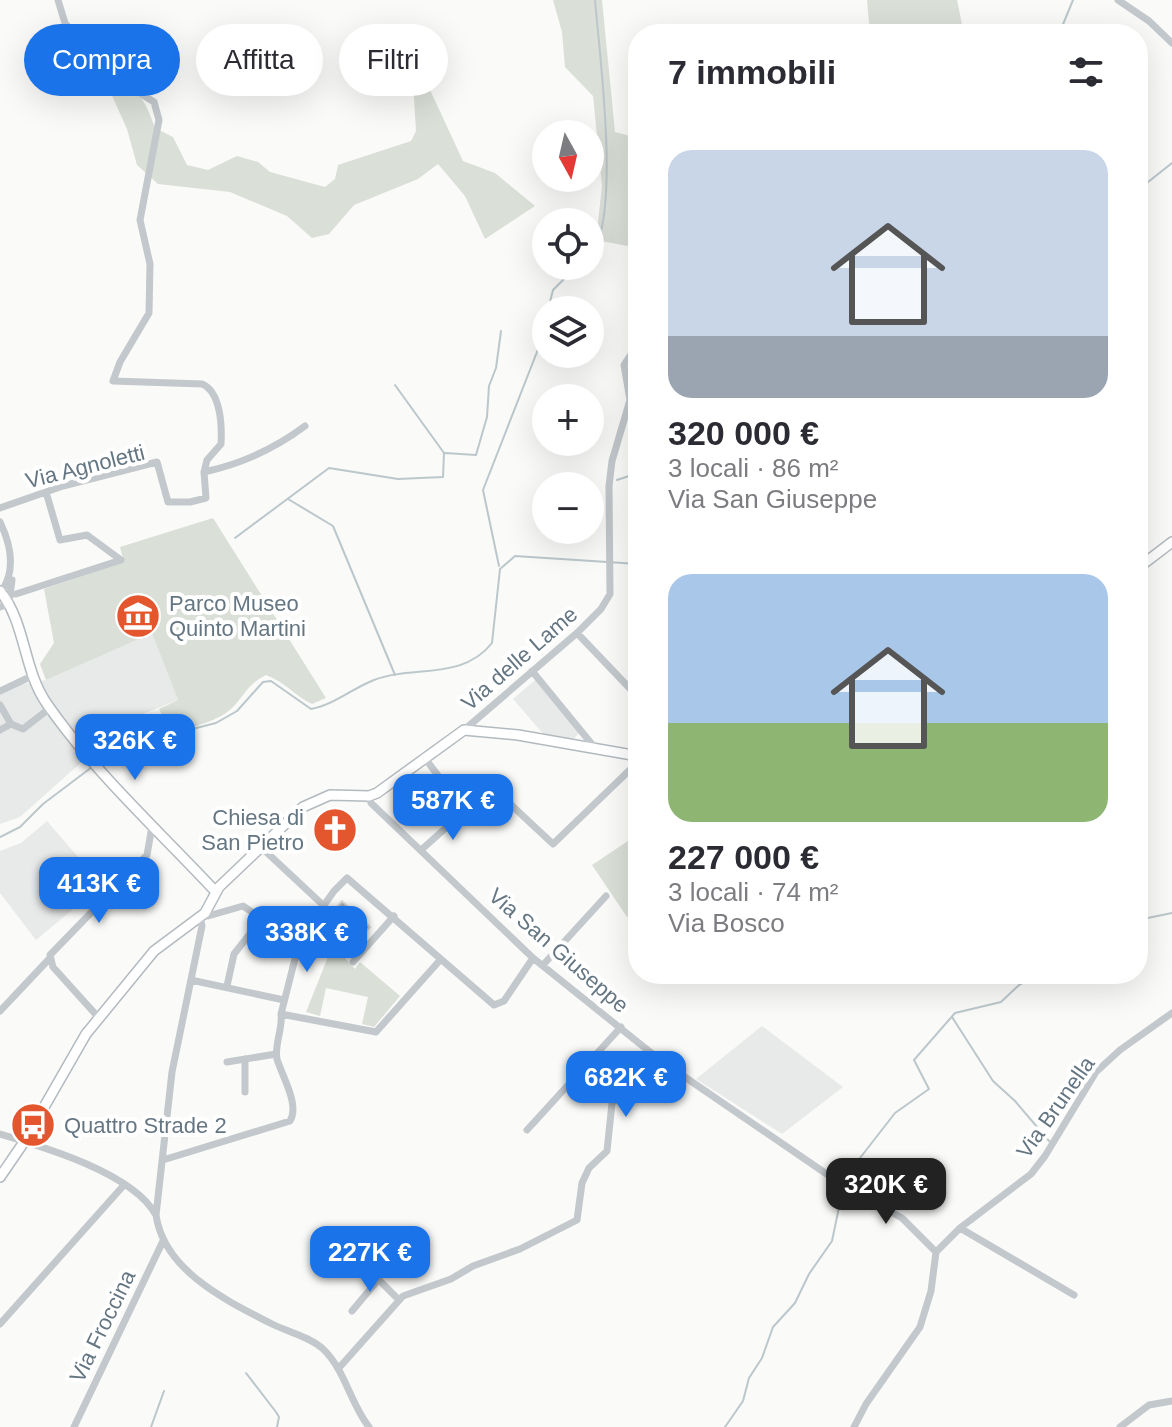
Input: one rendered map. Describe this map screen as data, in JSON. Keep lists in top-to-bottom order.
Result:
{
  "streets": {
    "street": [
      "Via Agnoletti",
      "Via delle Lame",
      "Via San Giuseppe",
      "Via Brunella",
      "Via Froccina"
    ]
  },
  "crossings": [
    ["Via San Giuseppe", "Via Brunella"]
  ],
  "places": {
    "museum": ["Parco Museo Quinto Martini"],
    "church": ["Chiesa di San Pietro"],
    "bus stop": ["Quattro Strade 2"]
  },
  "north": "bottom",
  "page": {
    "chip": ["Compra", "Affitta", "Filtri"],
    "heading": "7 immobili",
    "map_buttons": ["+", "−"],
    "list": [
      {
        "name": "320 000 €",
        "note": "3 locali · 86 m² · Via San Giuseppe"
      },
      {
        "name": "227 000 €",
        "note": "3 locali · 74 m² · Via Bosco"
      }
    ],
    "price": [
      "326K €",
      "587K €",
      "413K €",
      "338K €",
      "682K €",
      "320K €",
      "227K €"
    ]
  }
}
